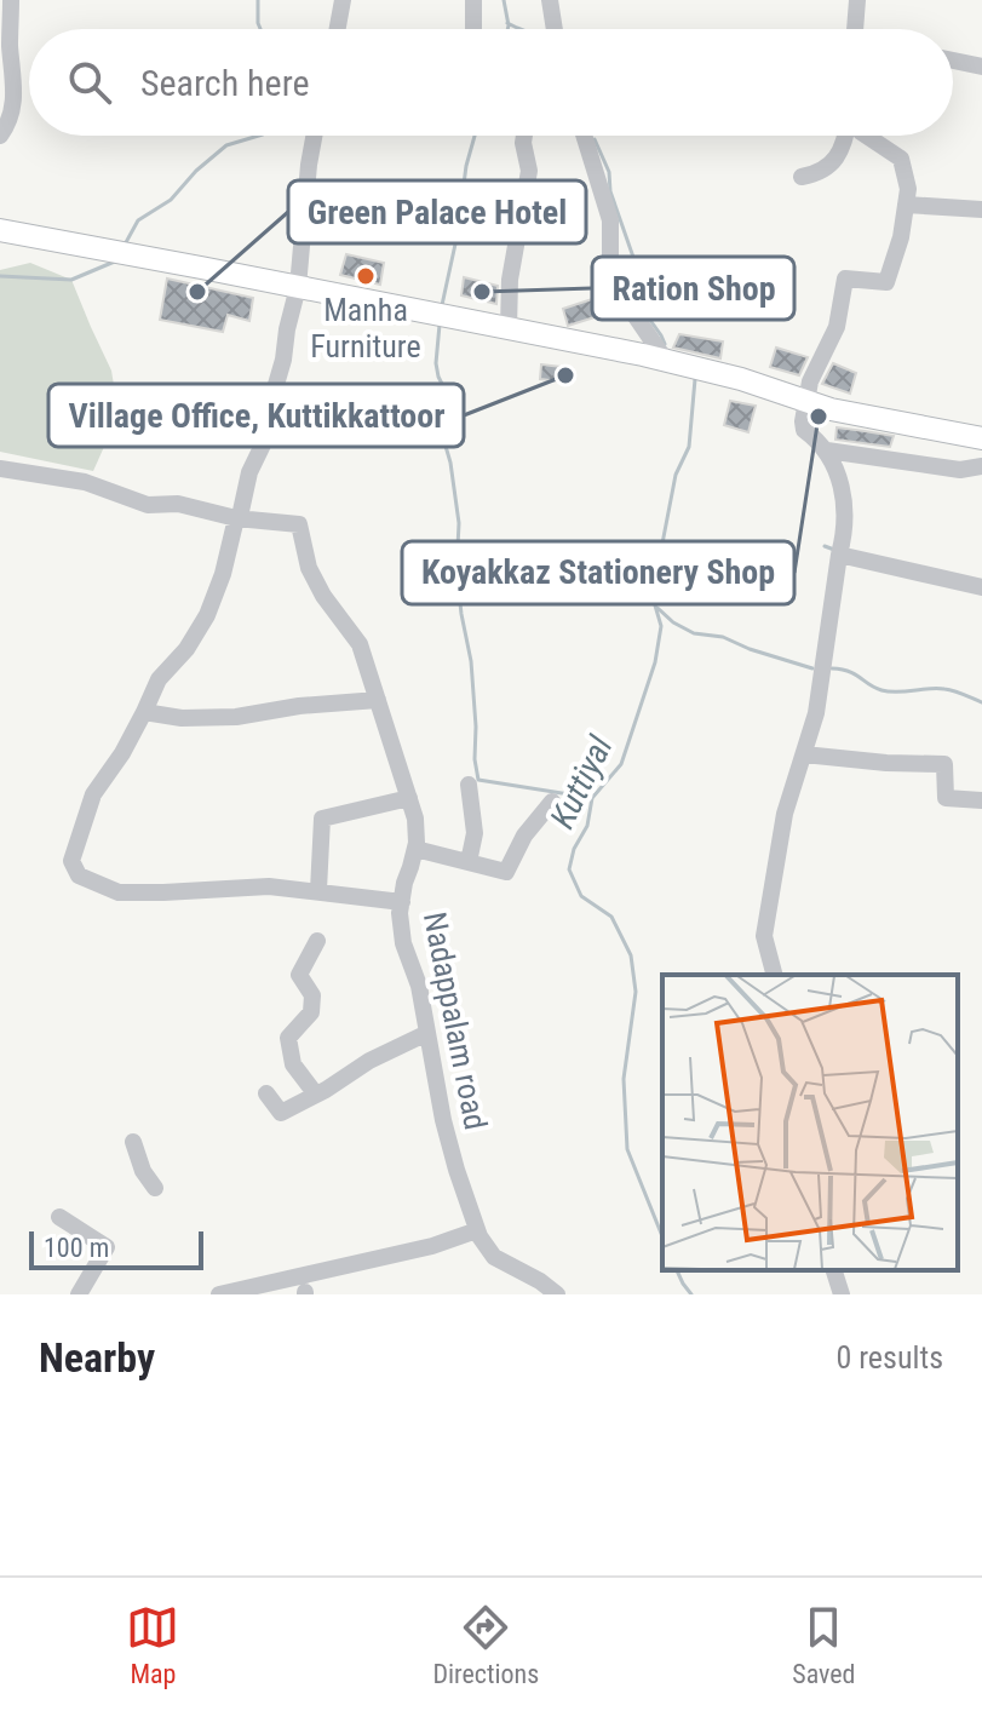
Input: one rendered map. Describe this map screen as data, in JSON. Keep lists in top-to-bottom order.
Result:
{
  "streets": {
    "street": ["Nadappalam road"]
  },
  "water": ["Kuttiyal"],
  "places": [
    "Manha Furniture",
    "Green Palace Hotel",
    "Ration Shop",
    "Village Office, Kuttikkattoor",
    "Koyakkaz Stationery Shop"
  ],
  "scale_bar": "100 m",
  "page": {
    "search": "Search here",
    "scale": "100 m",
    "heading": ["Nearby", "0 results"],
    "nav": ["Map", "Directions", "Saved"]
  }
}
